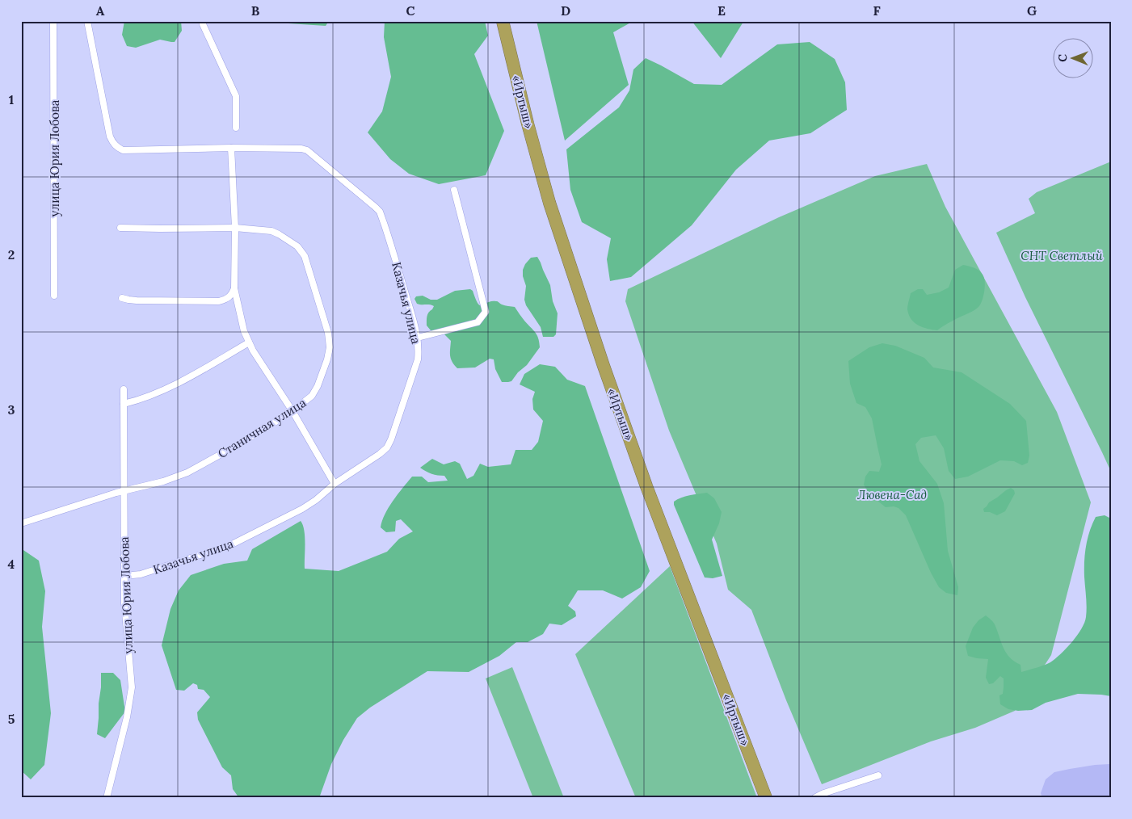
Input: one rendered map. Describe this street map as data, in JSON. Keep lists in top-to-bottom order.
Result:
{
  "streets": {
    "highway": ["«Иртыш»"],
    "street": ["улица Юрия Лобова", "Казачья улица", "Станичная улица"]
  },
  "crossings": [
    ["улица Юрия Лобова", "Казачья улица"],
    ["улица Юрия Лобова", "Станичная улица"]
  ],
  "parks": ["СНТ Светлый", "Лювена-Сад"],
  "north": "left",
  "grid": {
    "columns": [
      "A",
      "B",
      "C",
      "D",
      "E",
      "F",
      "G"
    ],
    "rows": [
      "1",
      "2",
      "3",
      "4",
      "5"
    ]
  }
}
